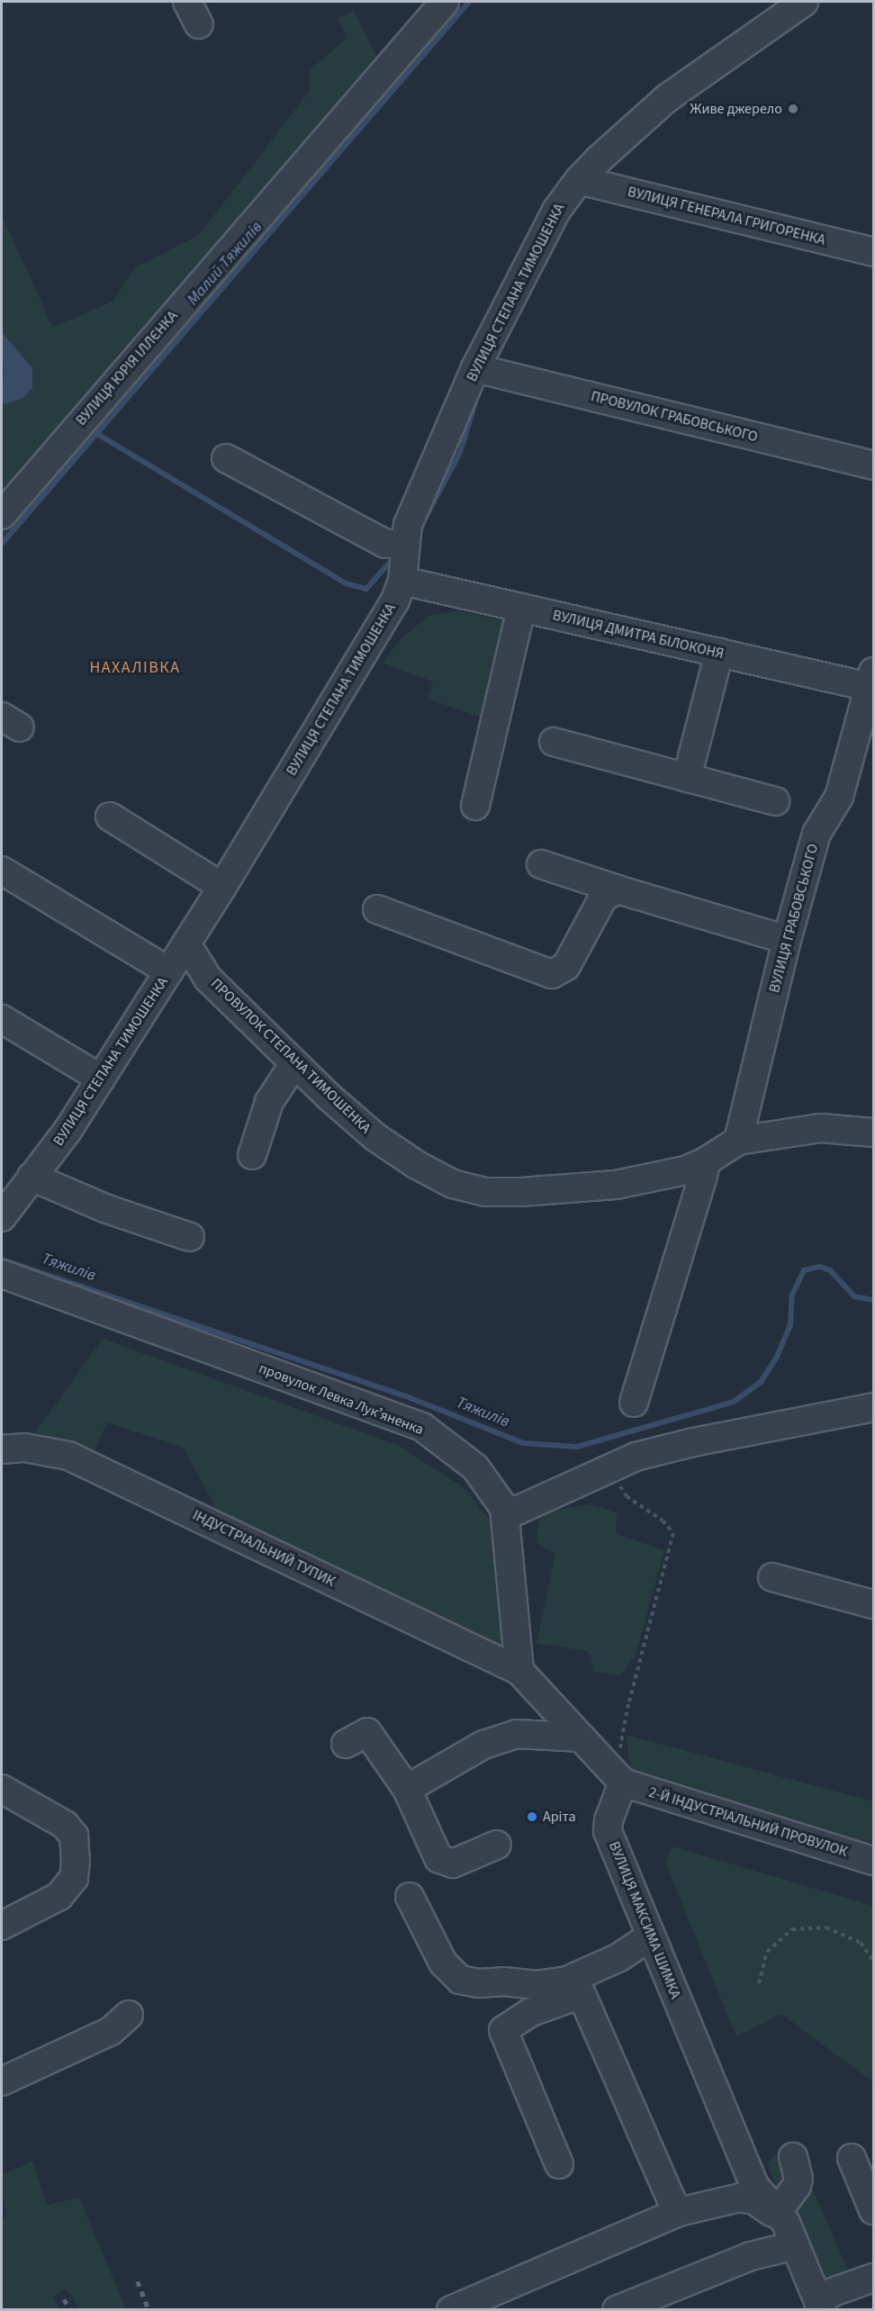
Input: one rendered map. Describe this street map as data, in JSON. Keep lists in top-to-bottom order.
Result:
{
  "streets": {
    "street": [
      "ВУЛИЦЯ ГЕНЕРАЛА ГРИГОРЕНКА",
      "ВУЛИЦЯ СТЕПАНА ТИМОШЕНКА",
      "ВУЛИЦЯ ЮРІЯ ІЛЛЄНКА",
      "ПРОВУЛОК ГРАБОВСЬКОГО",
      "ВУЛИЦЯ ДМИТРА БІЛОКОНЯ",
      "ВУЛИЦЯ ГРАБОВСЬКОГО",
      "ПРОВУЛОК СТЕПАНА ТИМОШЕНКА",
      "провулок Левка Лукʼяненка",
      "ІНДУСТРІАЛЬНИЙ ТУПИК",
      "2-Й ІНДУСТРІАЛЬНИЙ ПРОВУЛОК",
      "ВУЛИЦЯ МАКСИМА ШИМКА"
    ]
  },
  "crossings": [
    ["ВУЛИЦЯ ГЕНЕРАЛА ГРИГОРЕНКА", "ВУЛИЦЯ СТЕПАНА ТИМОШЕНКА"],
    ["ВУЛИЦЯ СТЕПАНА ТИМОШЕНКА", "ПРОВУЛОК ГРАБОВСЬКОГО"],
    ["ВУЛИЦЯ СТЕПАНА ТИМОШЕНКА", "ВУЛИЦЯ ДМИТРА БІЛОКОНЯ"],
    ["ВУЛИЦЯ СТЕПАНА ТИМОШЕНКА", "ПРОВУЛОК СТЕПАНА ТИМОШЕНКА"],
    ["ВУЛИЦЯ ДМИТРА БІЛОКОНЯ", "ВУЛИЦЯ ГРАБОВСЬКОГО"],
    ["ВУЛИЦЯ ГРАБОВСЬКОГО", "ПРОВУЛОК СТЕПАНА ТИМОШЕНКА"],
    ["2-Й ІНДУСТРІАЛЬНИЙ ПРОВУЛОК", "ВУЛИЦЯ МАКСИМА ШИМКА"]
  ],
  "districts": ["НАХАЛІВКА"],
  "water": ["Малий Тяжилів", "Тяжилів"],
  "places": ["Живе джерело", "Аріта"]
}
